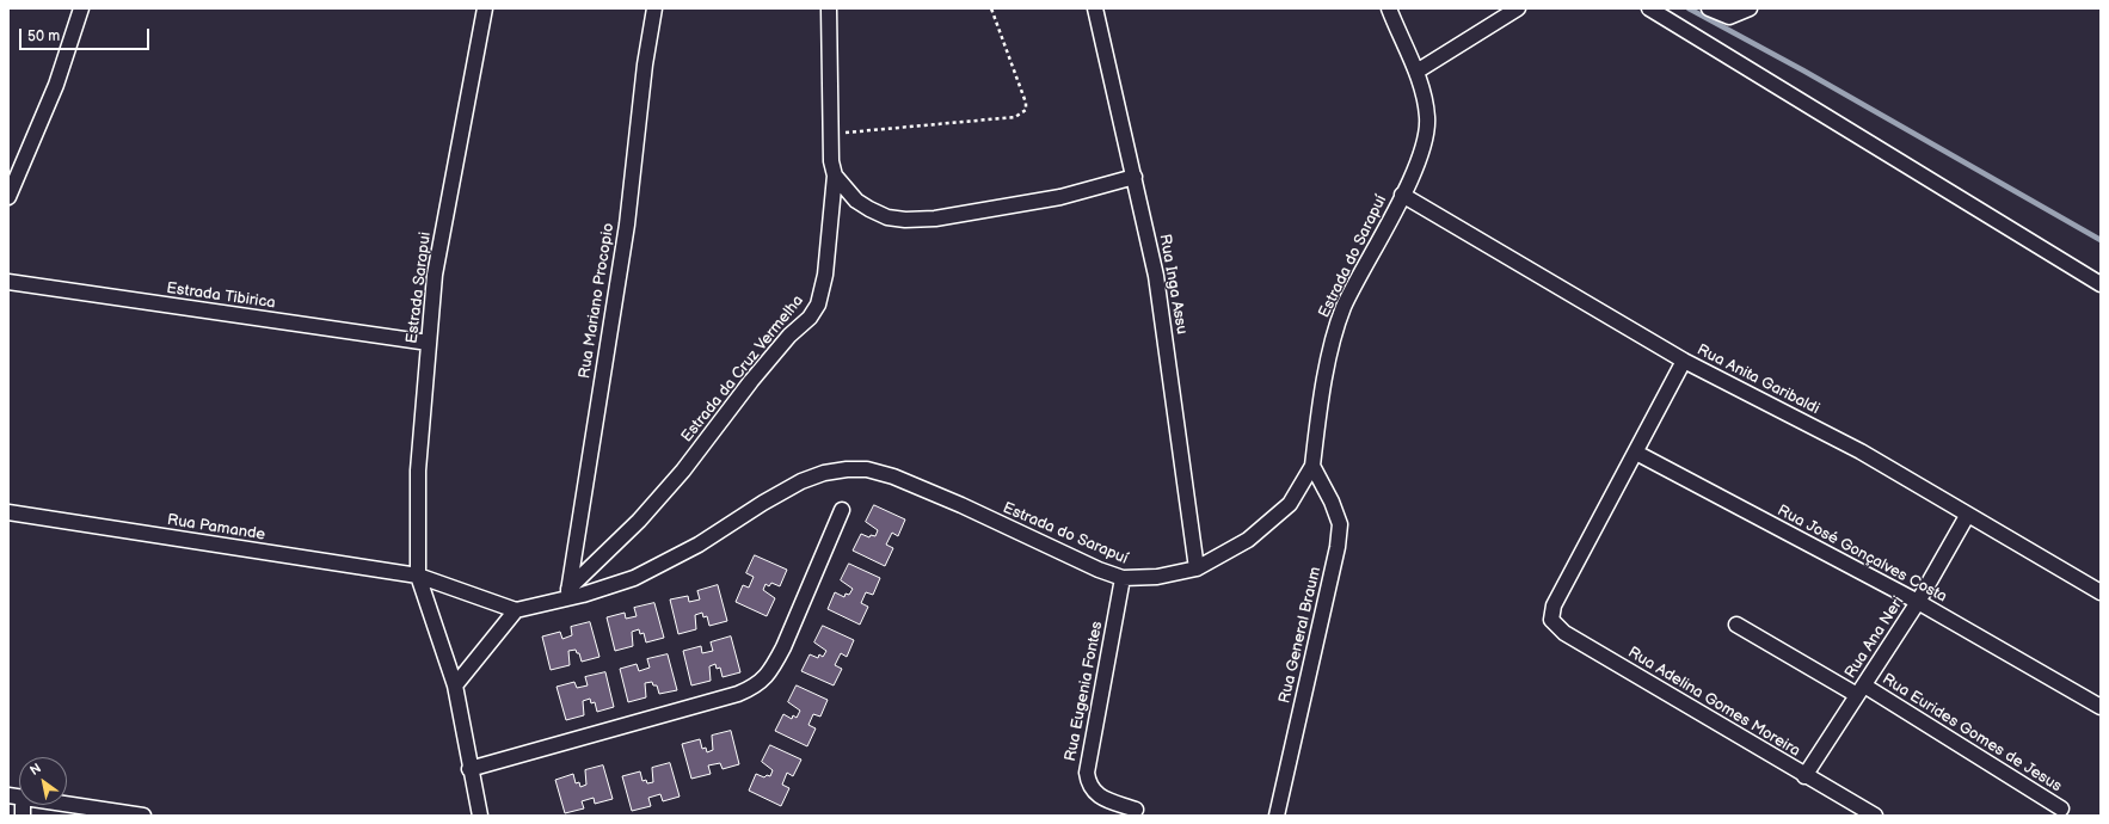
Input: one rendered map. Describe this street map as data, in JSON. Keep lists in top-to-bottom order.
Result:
{
  "streets": {
    "street": [
      "Estrada do Sarapuí",
      "Rua Inga Assu",
      "Estrada Sarapui",
      "Estrada Tibirica",
      "Rua Mariano Procopio",
      "Estrada da Cruz Vermelha",
      "Rua Anita Garibaldi",
      "Rua Pamande",
      "Rua José Gonçalves Costa",
      "Rua General Braum",
      "Rua Ana Neri",
      "Rua Eugenia Fontes",
      "Rua Adelina Gomes Moreira",
      "Rua Eurides Gomes de Jesus"
    ]
  },
  "crossings": [
    ["Estrada do Sarapuí", "Rua Inga Assu"],
    ["Estrada do Sarapuí", "Rua Mariano Procopio"],
    ["Estrada do Sarapuí", "Estrada da Cruz Vermelha"],
    ["Estrada do Sarapuí", "Rua Anita Garibaldi"],
    ["Estrada do Sarapuí", "Rua General Braum"],
    ["Estrada do Sarapuí", "Rua Eugenia Fontes"],
    ["Estrada Sarapui", "Estrada Tibirica"],
    ["Estrada Sarapui", "Rua Pamande"],
    ["Rua Mariano Procopio", "Estrada da Cruz Vermelha"],
    ["Rua Anita Garibaldi", "Rua Ana Neri"],
    ["Rua José Gonçalves Costa", "Rua Ana Neri"],
    ["Rua José Gonçalves Costa", "Rua Adelina Gomes Moreira"],
    ["Rua Ana Neri", "Rua Adelina Gomes Moreira"],
    ["Rua Ana Neri", "Rua Eurides Gomes de Jesus"]
  ],
  "scale_bar": "50 m",
  "north": "top left"
}
